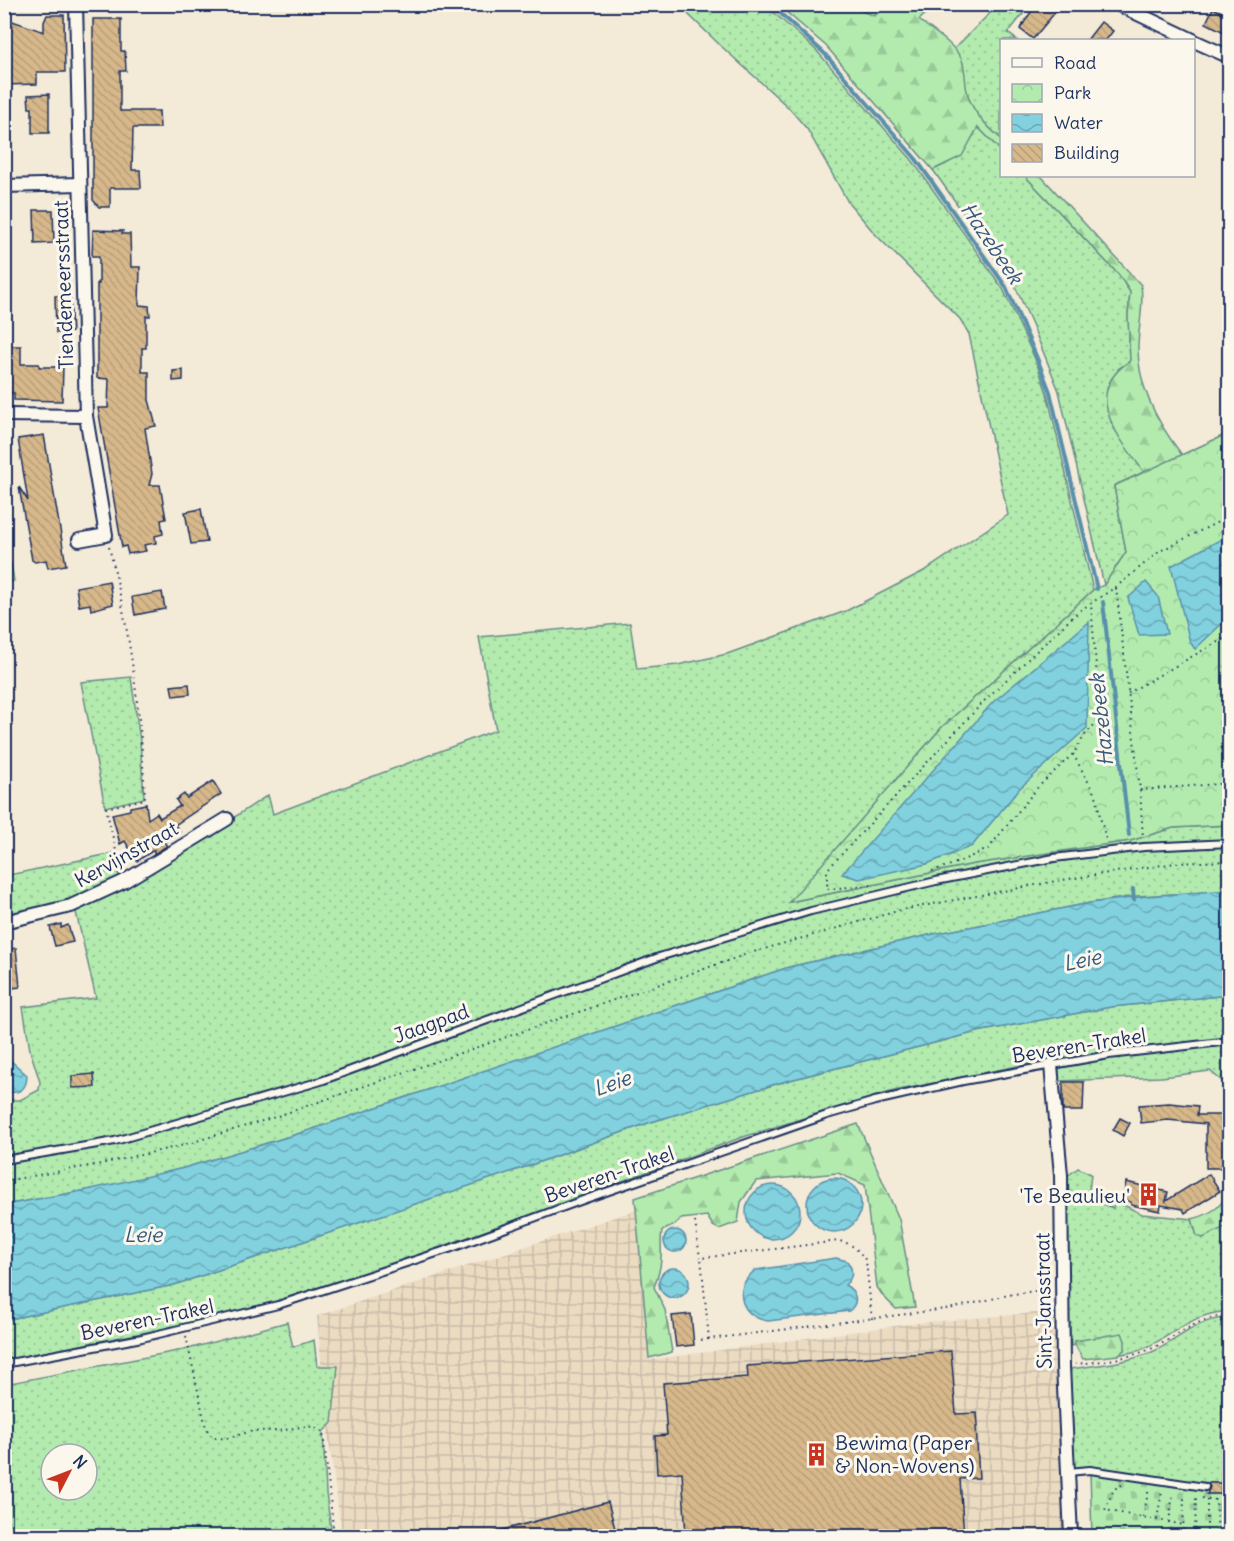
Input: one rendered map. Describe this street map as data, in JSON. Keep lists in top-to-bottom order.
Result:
{
  "streets": {
    "street": ["Tiendemeersstraat", "Kervijnstraat", "Sint-Jansstraat"],
    "lane": ["Jaagpad", "Beveren-Trakel"]
  },
  "crossings": [
    ["Beveren-Trakel", "Sint-Jansstraat"]
  ],
  "water": ["Hazebeek", "Leie"],
  "places": {
    "building": ["'Te Beaulieu'", "Bewima (Paper & Non-Wovens)"]
  },
  "legend": [
    "Road",
    "Park",
    "Water",
    "Building"
  ],
  "north": "top right"
}
